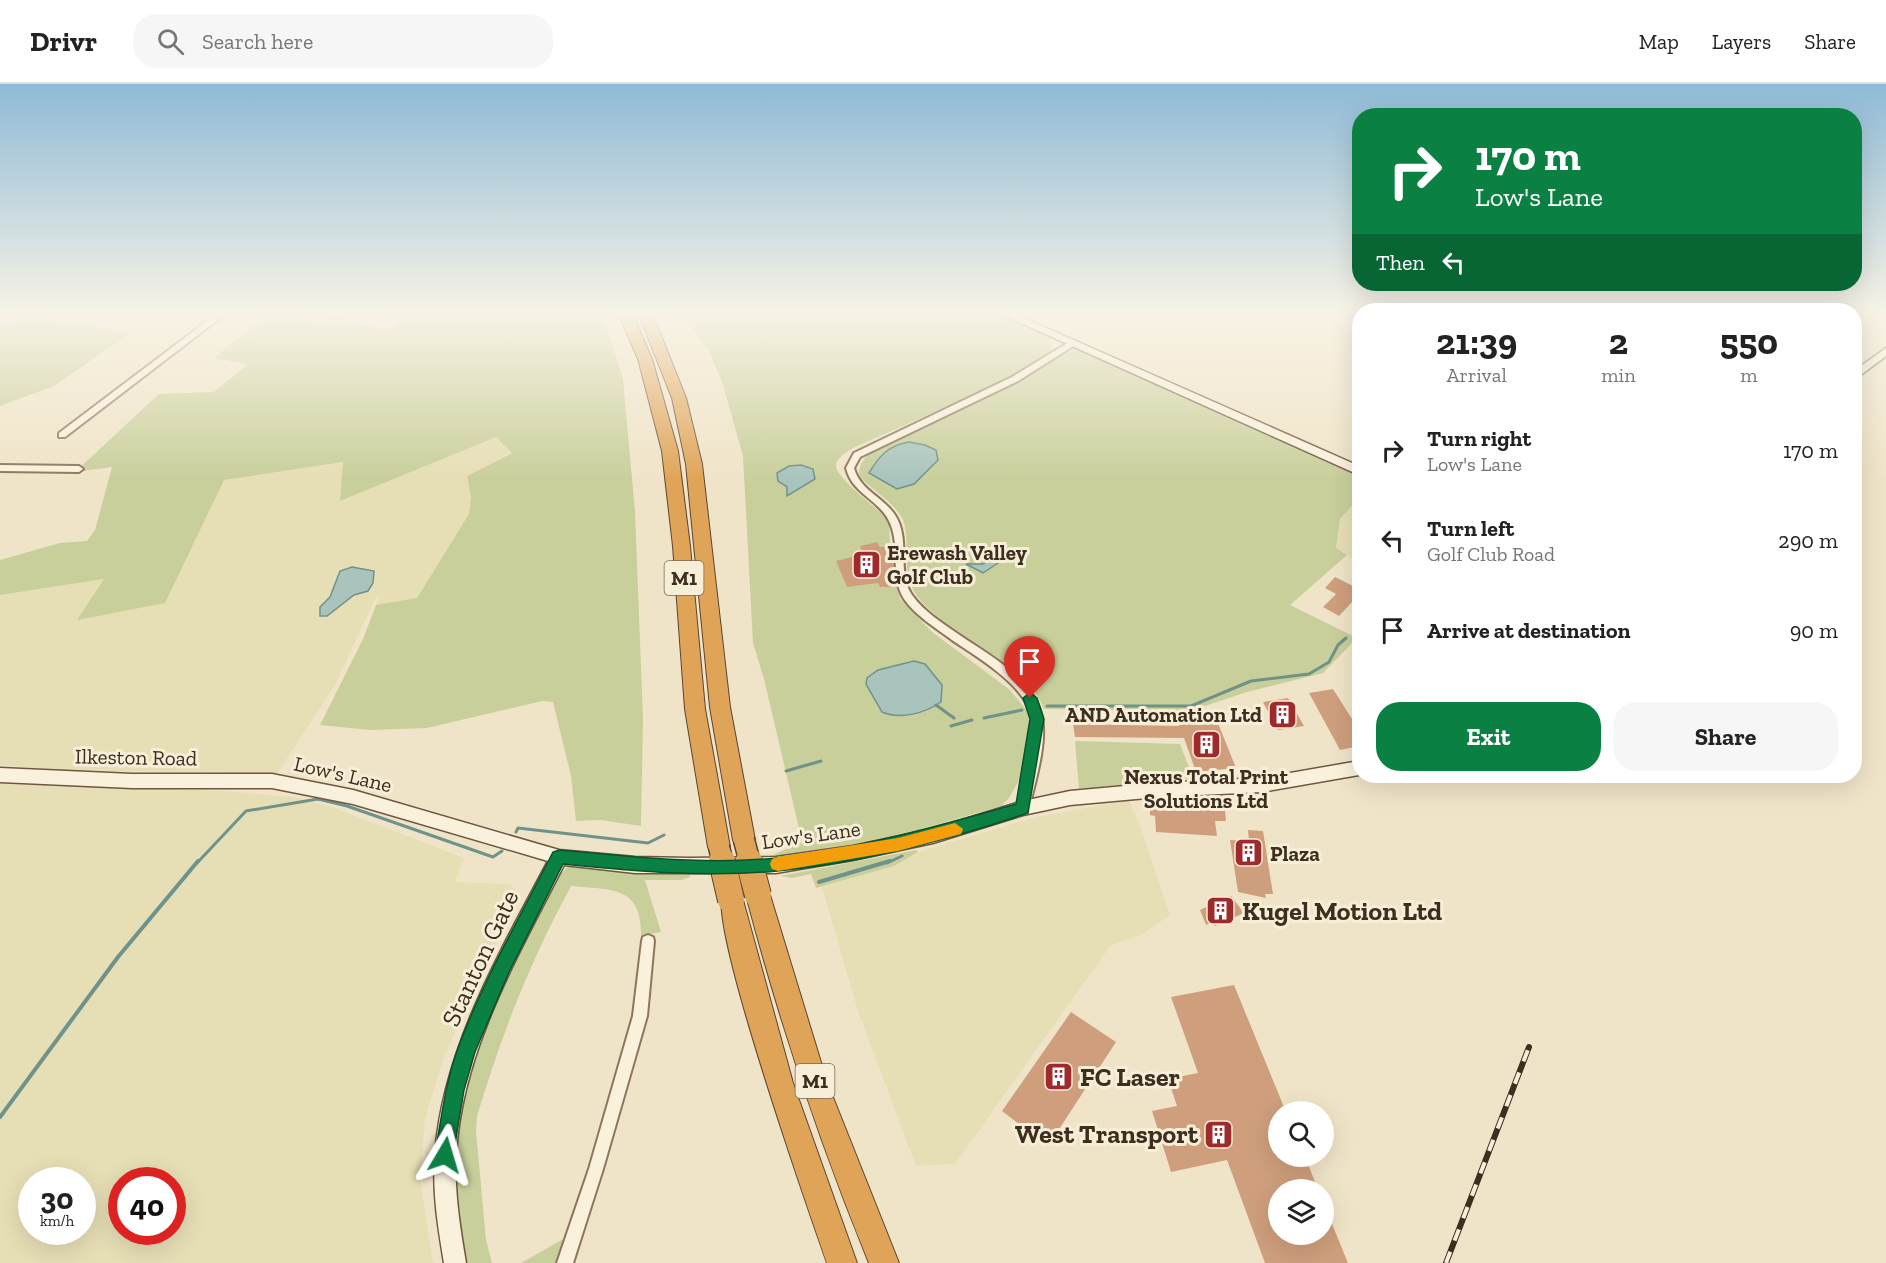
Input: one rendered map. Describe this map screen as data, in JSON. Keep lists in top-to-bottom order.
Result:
{
  "streets": {
    "highway": ["M1"],
    "street": ["Ilkeston Road", "Low's Lane", "Stanton Gate"]
  },
  "crossings": [
    ["Ilkeston Road", "Low's Lane"],
    ["Low's Lane", "Stanton Gate"]
  ],
  "places": {
    "building": [
      "Erewash Valley Golf Club",
      "AND Automation Ltd",
      "Nexus Total Print Solutions Ltd",
      "Plaza",
      "Kugel Motion Ltd",
      "FC Laser",
      "West Transport"
    ]
  },
  "page": {
    "header": "Drivr",
    "search": "Search here",
    "nav": ["Map", "Layers", "Share"],
    "turn": ["170 m", "Low's Lane"],
    "then": "Then",
    "eta": [
      "21:39",
      "Arrival",
      "2",
      "min",
      "550",
      "m"
    ],
    "list": [
      {
        "name": "Turn right",
        "note": "Low's Lane",
        "value": "170 m"
      },
      {
        "name": "Turn left",
        "note": "Golf Club Road",
        "value": "290 m"
      },
      {
        "name": "Arrive at destination",
        "value": "90 m"
      }
    ],
    "buttons": ["Exit", "Share"],
    "speed": "30 km/h",
    "limit": "40"
  }
}
